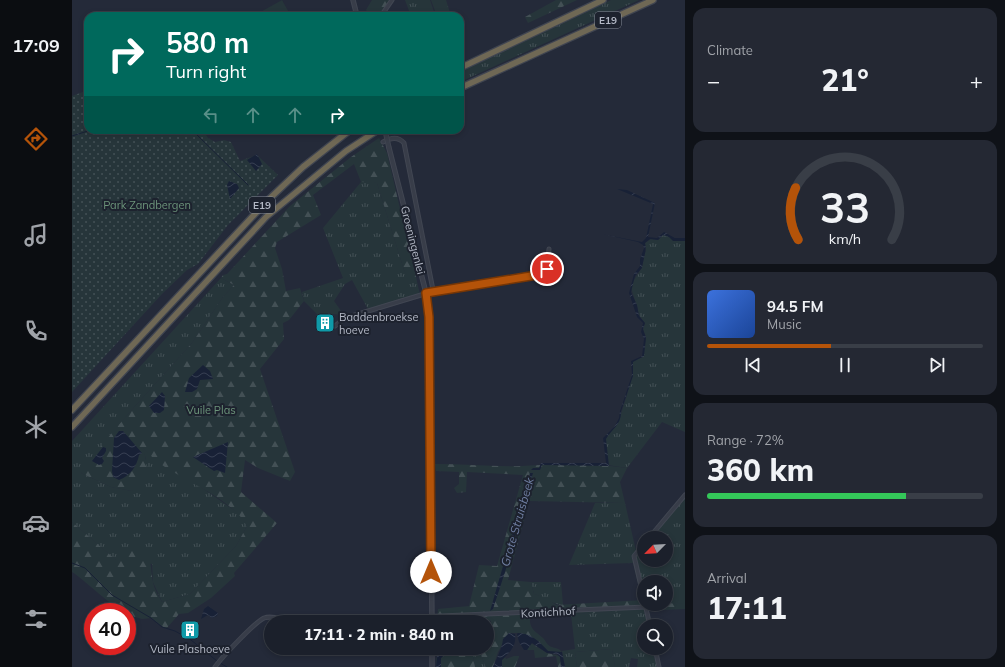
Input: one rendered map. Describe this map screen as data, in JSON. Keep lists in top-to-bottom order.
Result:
{
  "streets": {
    "highway": ["E19"],
    "street": ["Groeningenlei", "Kontichhof"]
  },
  "water": ["Grote Struisbeek"],
  "parks": ["Park Zandbergen", "Vuile Plas"],
  "places": {
    "building": ["Baddenbroekse hoeve", "Vuile Plashoeve"]
  },
  "north": "bottom left",
  "page": {
    "tabs": "17:09",
    "tile": [
      "Climate",
      ["Range · 72%", "360 km"],
      ["Arrival", "17:11"]
    ],
    "turn": ["580 m", "Turn right"],
    "heat": ["−", "21°", "+"],
    "song": ["94.5 FM", "Music"],
    "limit": "40",
    "trip": "17:11 · 2 min · 840 m",
    "gauge": ["33", "km/h"]
  }
}
